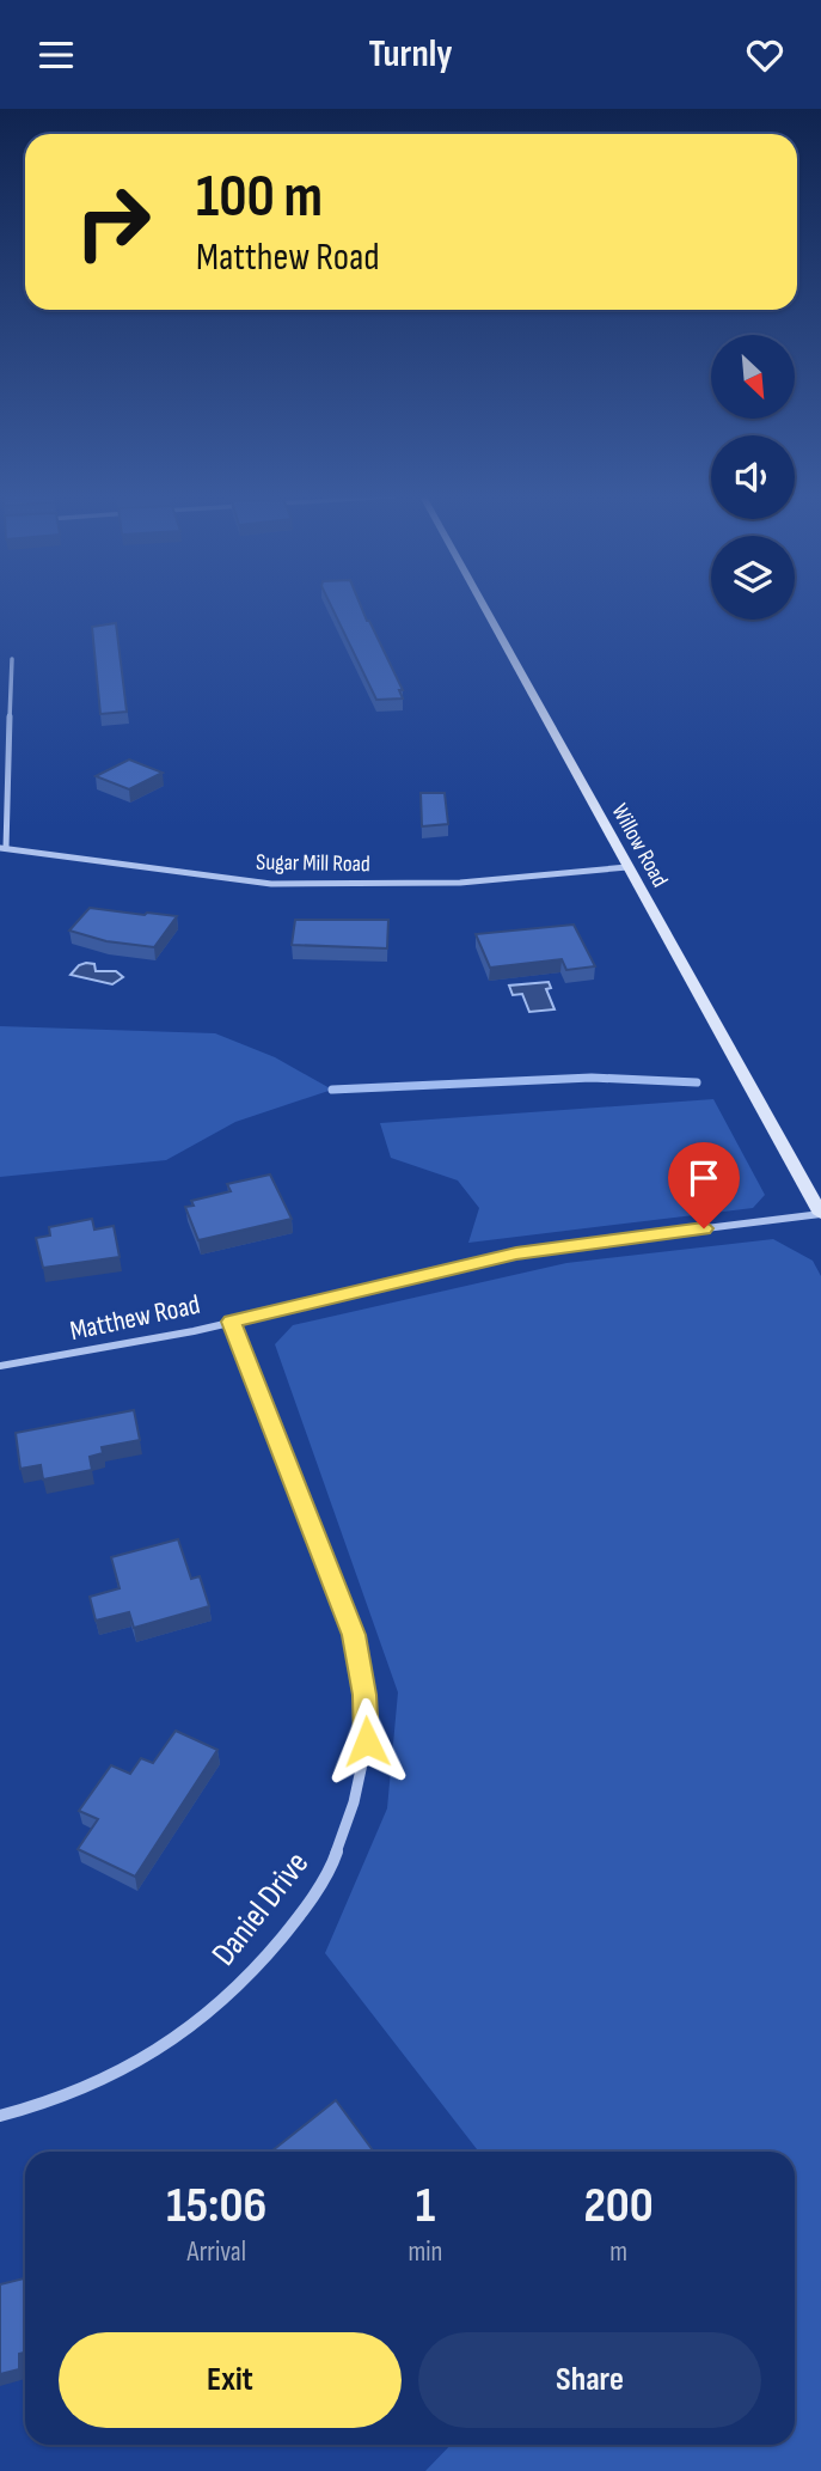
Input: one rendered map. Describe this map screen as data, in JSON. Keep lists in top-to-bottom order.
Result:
{
  "streets": {
    "street": [
      "Willow Road",
      "Sugar Mill Road",
      "Matthew Road",
      "Daniel Drive"
    ]
  },
  "crossings": [
    ["Willow Road", "Sugar Mill Road"],
    ["Willow Road", "Matthew Road"],
    ["Matthew Road", "Daniel Drive"]
  ],
  "north": "bottom right",
  "page": {
    "header": "Turnly",
    "turn": ["100 m", "Matthew Road"],
    "eta": [
      "15:06",
      "Arrival",
      "1",
      "min",
      "200",
      "m"
    ],
    "buttons": ["Exit", "Share"]
  }
}
